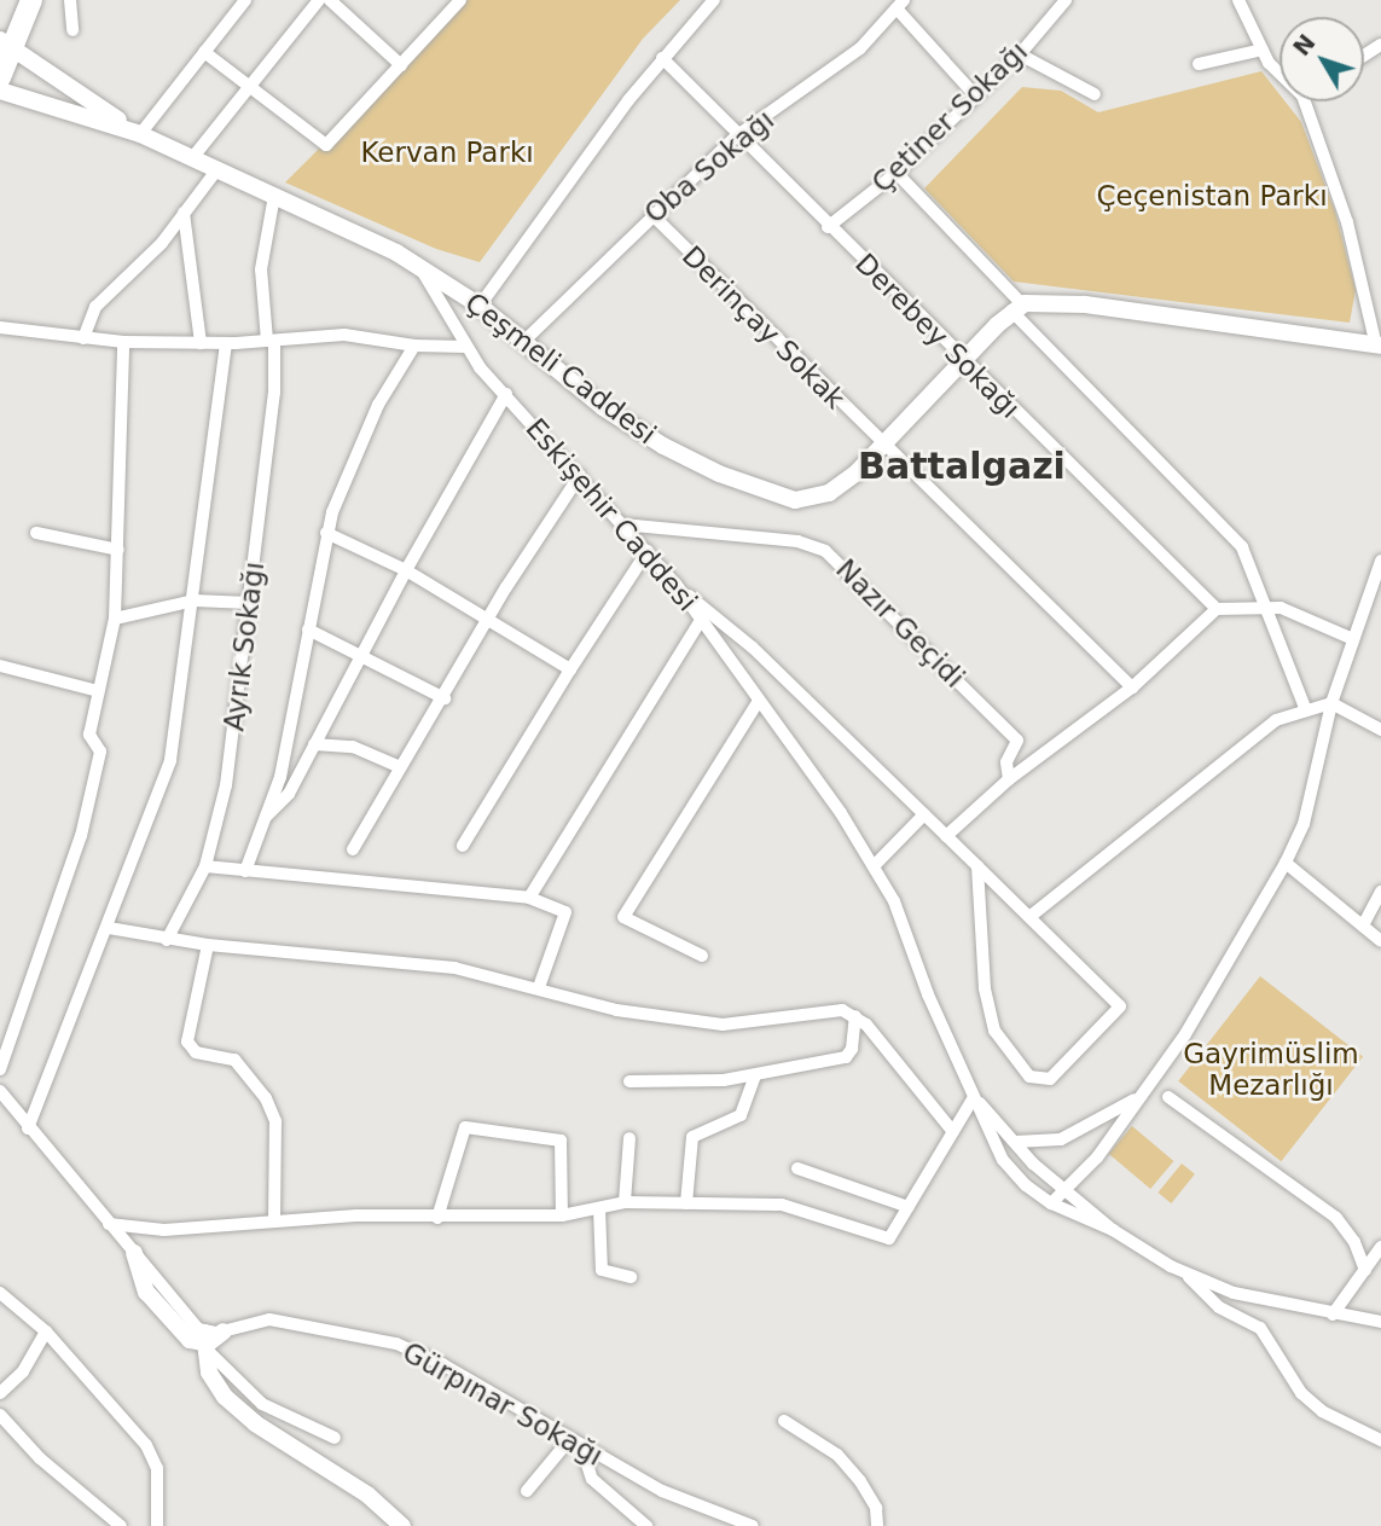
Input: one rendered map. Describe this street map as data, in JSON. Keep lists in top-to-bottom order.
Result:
{
  "streets": {
    "street": [
      "Çetiner Sokağı",
      "Oba Sokağı",
      "Derinçay Sokak",
      "Derebey Sokağı",
      "Çeşmeli Caddesi",
      "Eskişehir Caddesi",
      "Nazır Geçidi",
      "Ayrık Sokağı",
      "Gürpınar Sokağı"
    ]
  },
  "crossings": [
    ["Çetiner Sokağı", "Derebey Sokağı"],
    ["Oba Sokağı", "Derinçay Sokak"],
    ["Oba Sokağı", "Derebey Sokağı"],
    ["Oba Sokağı", "Çeşmeli Caddesi"],
    ["Derinçay Sokak", "Çeşmeli Caddesi"],
    ["Derebey Sokağı", "Çeşmeli Caddesi"],
    ["Çeşmeli Caddesi", "Eskişehir Caddesi"],
    ["Çeşmeli Caddesi", "Ayrık Sokağı"],
    ["Eskişehir Caddesi", "Nazır Geçidi"]
  ],
  "districts": ["Battalgazi"],
  "parks": ["Kervan Parkı", "Çeçenistan Parkı", "Gayrimüslim Mezarlığı"],
  "north": "top left"
}
